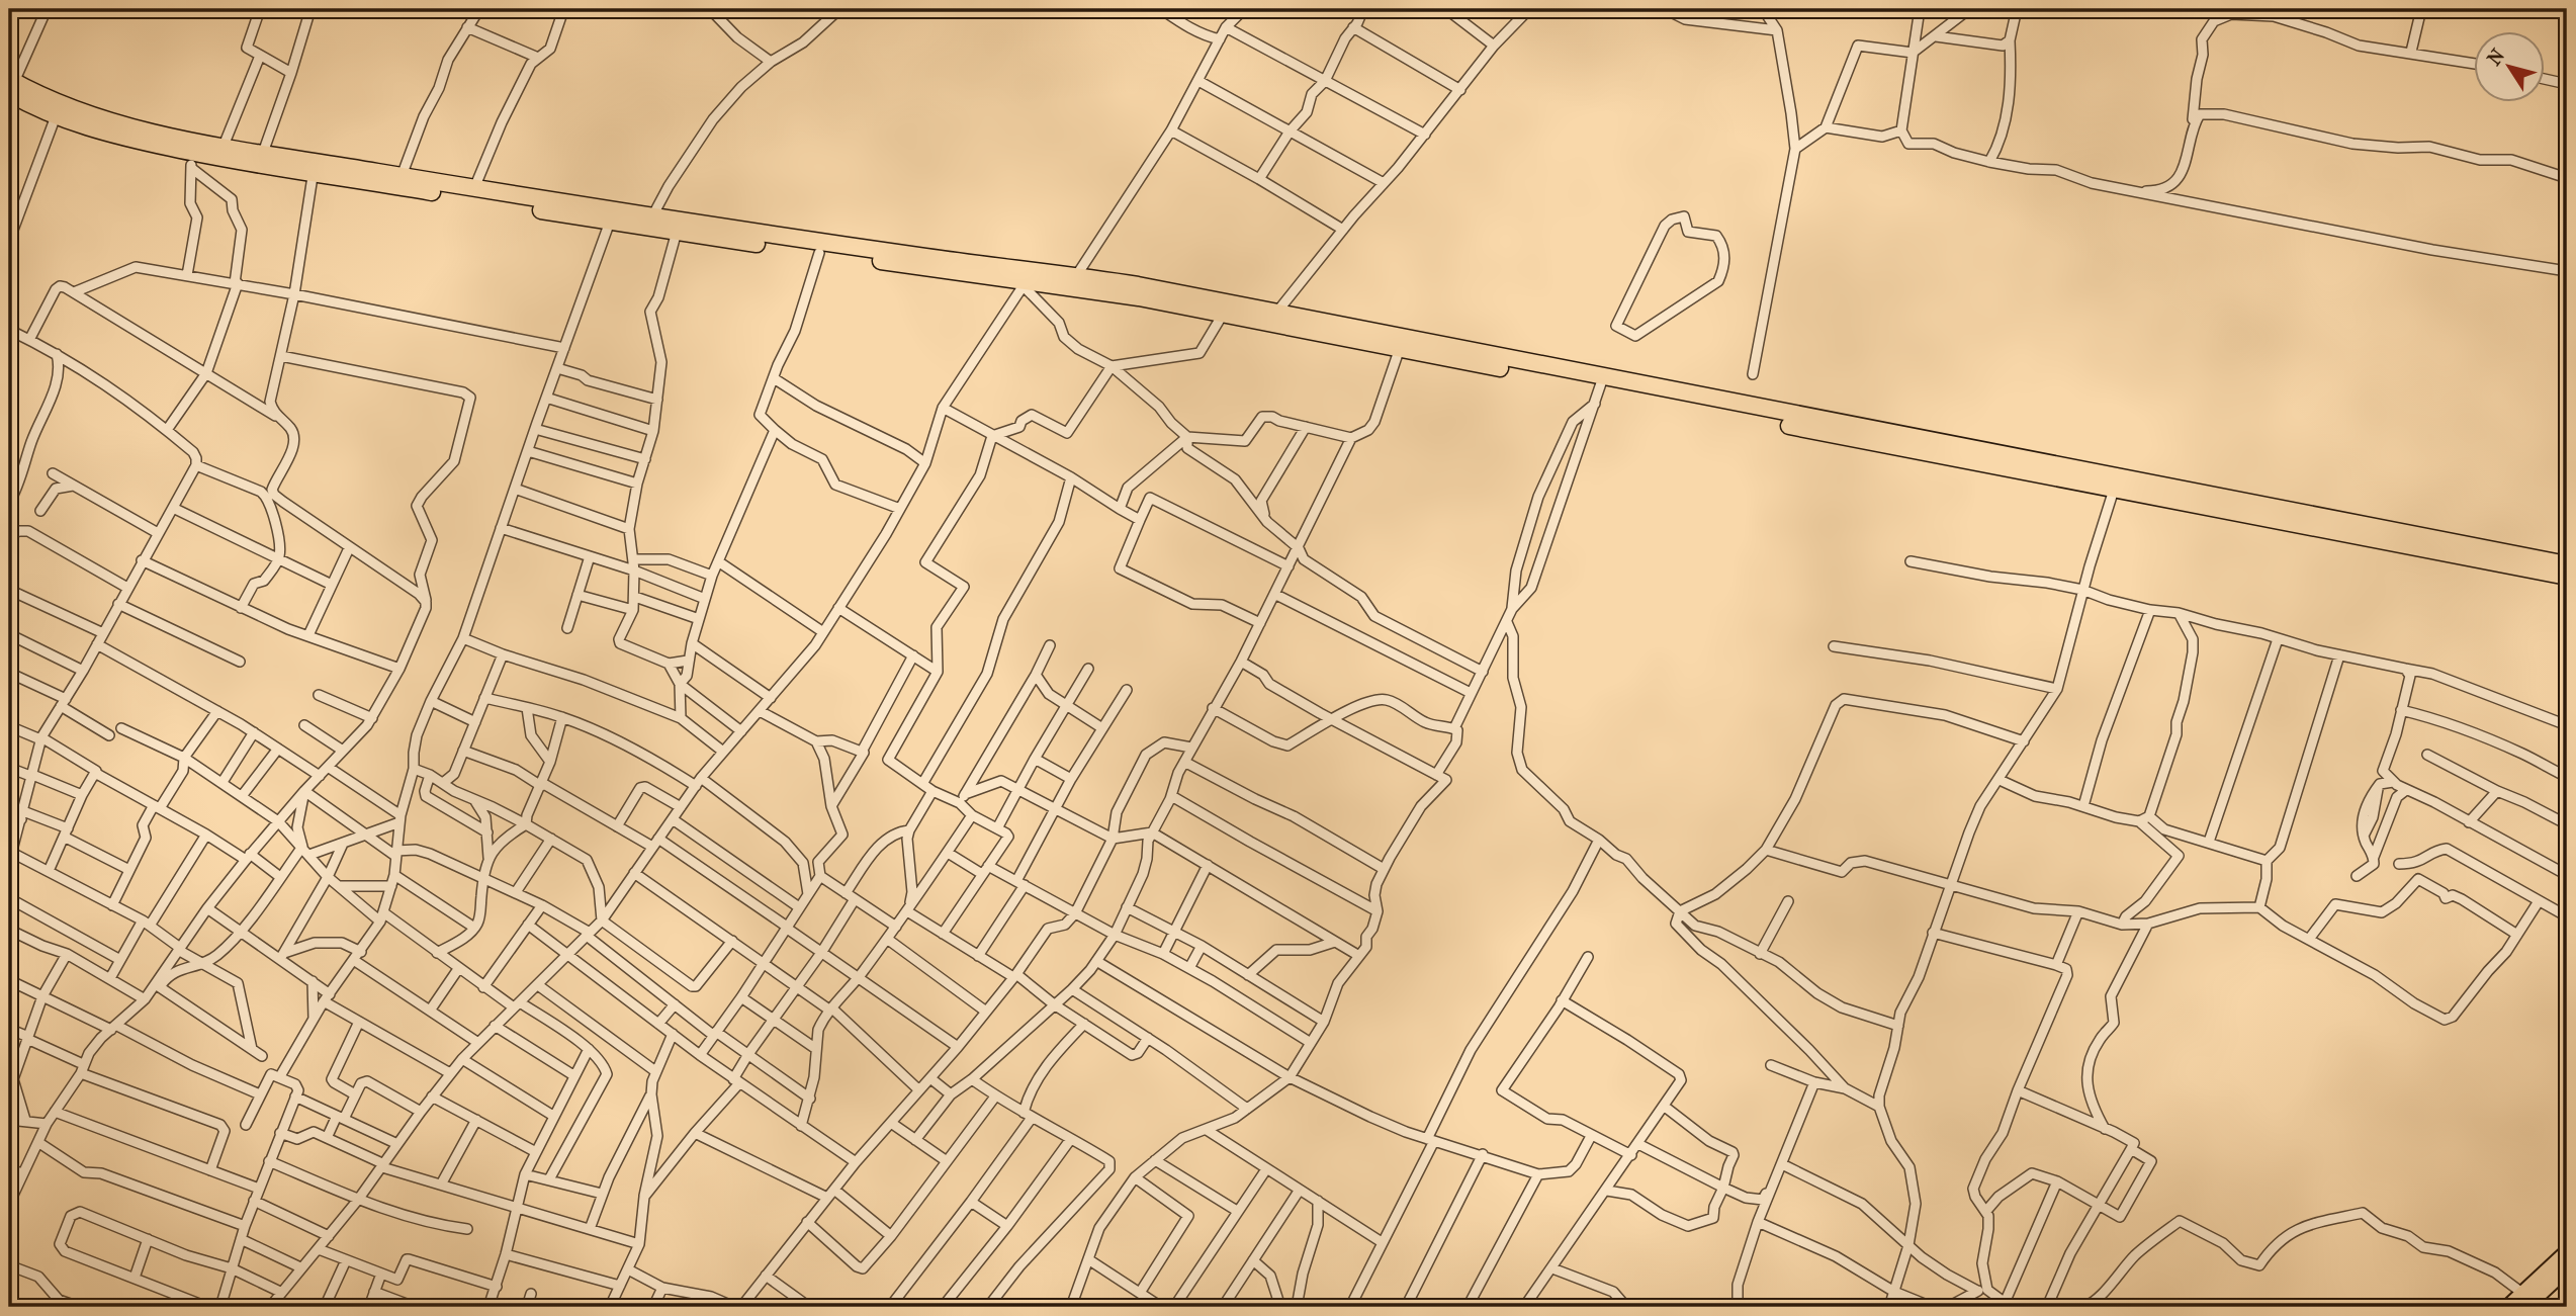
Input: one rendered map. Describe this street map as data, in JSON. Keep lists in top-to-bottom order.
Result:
{
  "north": "top left"
}
